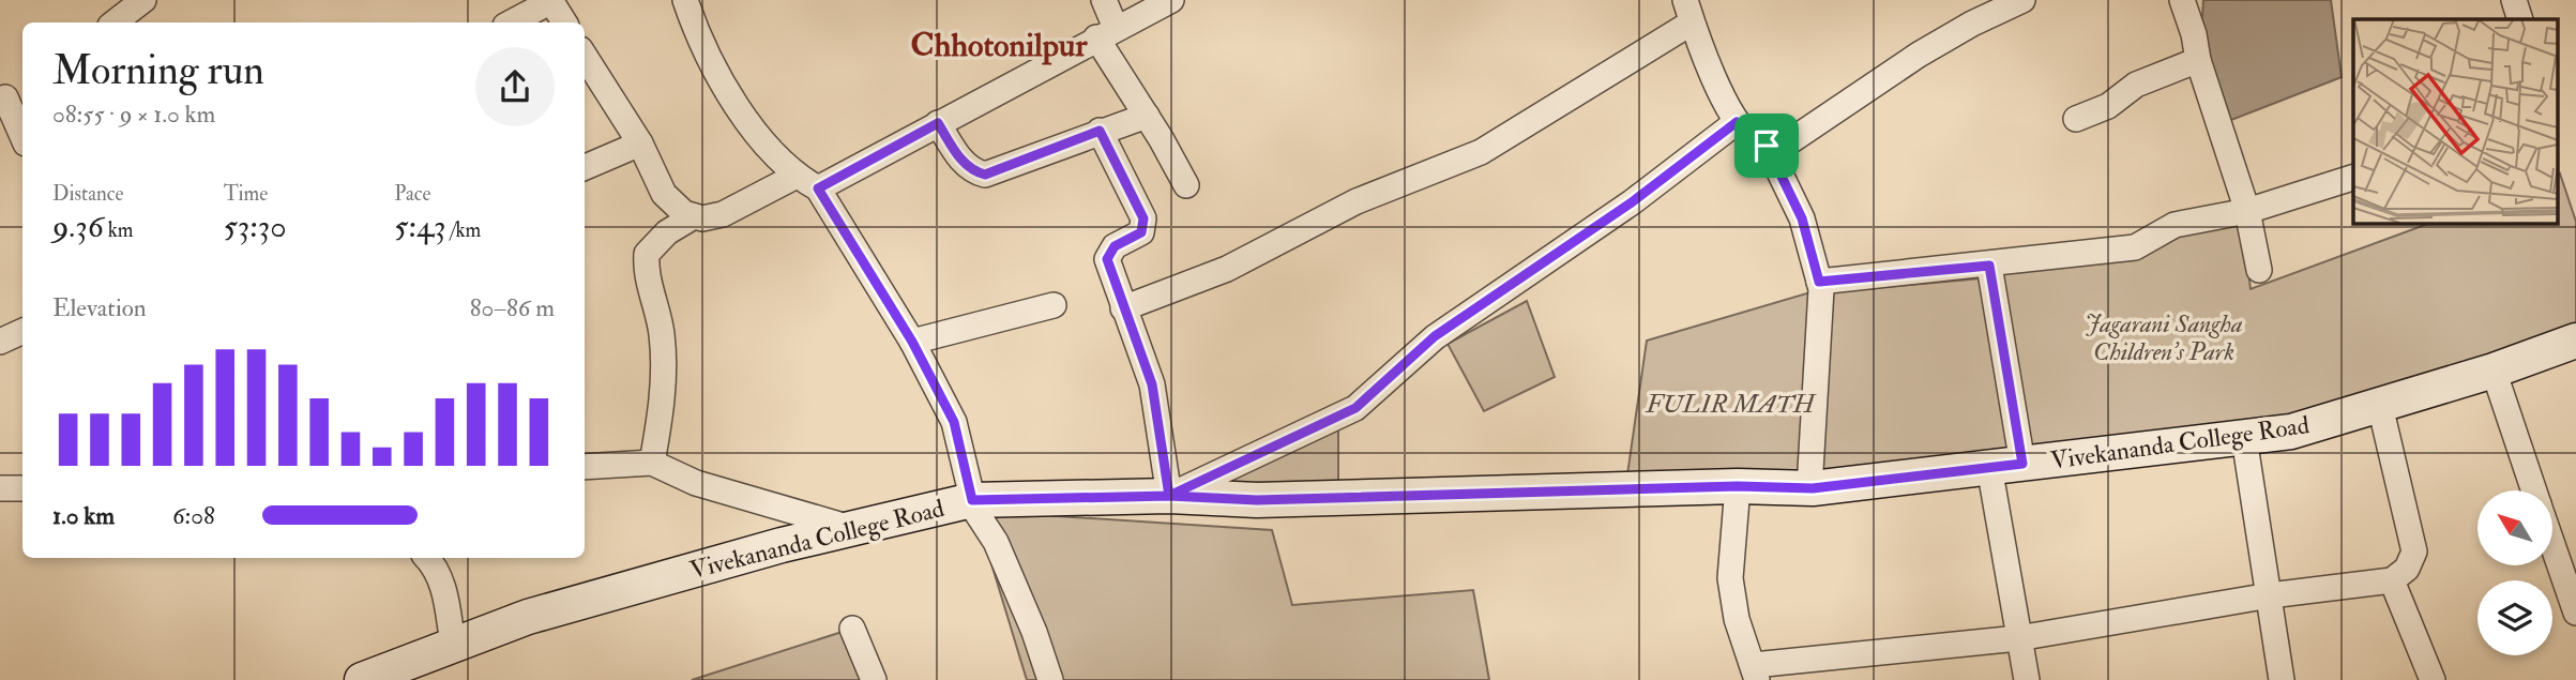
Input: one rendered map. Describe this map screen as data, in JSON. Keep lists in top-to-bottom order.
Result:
{
  "streets": {
    "street": ["Vivekananda College Road"]
  },
  "districts": ["Chhotonilpur"],
  "parks": ["Jagarani Sangha Children's Park", "FULIR MATH"],
  "north": "top left",
  "page": {
    "heading": ["Morning run", "08:55 · 9 × 1.0 km"],
    "stats": [
      ["Distance", "9.36 km"],
      ["Time", "53:30"],
      ["Pace", "5:43 /km"]
    ],
    "chart": ["Elevation", "80–86 m"],
    "list": [
      {
        "name": "1.0 km",
        "note": "6:08"
      }
    ]
  }
}
